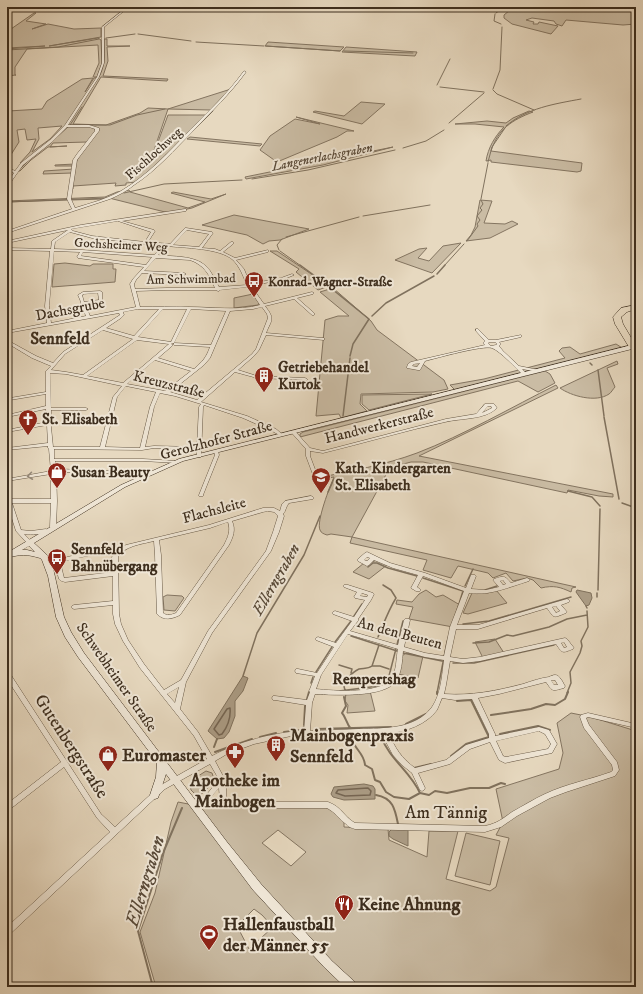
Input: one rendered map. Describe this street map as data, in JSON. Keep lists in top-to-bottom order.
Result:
{
  "streets": {
    "main road": ["Gerolzhofer Straße", "Schwebheimer Straße"],
    "street": [
      "Fischlochweg",
      "Gochsheimer Weg",
      "Am Schwimmbad",
      "Dachsgrube",
      "Kreuzstraße",
      "Handwerkerstraße",
      "Flachsleite",
      "An den Beuten",
      "Gutenbergstraße",
      "Am Tännig"
    ]
  },
  "crossings": [
    ["Gochsheimer Weg", "Am Schwimmbad"],
    ["Kreuzstraße", "Gerolzhofer Straße"],
    ["Handwerkerstraße", "Gerolzhofer Straße"],
    ["Gerolzhofer Straße", "Schwebheimer Straße"]
  ],
  "districts": ["Sennfeld", "Rempertshag"],
  "water": ["Langenerlachsgraben", "Ellerngraben"],
  "places": {
    "bus stop": ["Konrad-Wagner-Straße", "Sennfeld Bahnübergang"],
    "building": ["Getriebehandel Kurtok", "Mainbogenpraxis Sennfeld"],
    "church": ["St. Elisabeth"],
    "shop": ["Susan Beauty", "Euromaster"],
    "school or university": ["Kath. Kindergarten St. Elisabeth"],
    "pharmacy": ["Apotheke im Mainbogen"],
    "restaurant": ["Keine Ahnung"],
    "sports": ["Hallenfaustball der Männer 55"]
  }
}
